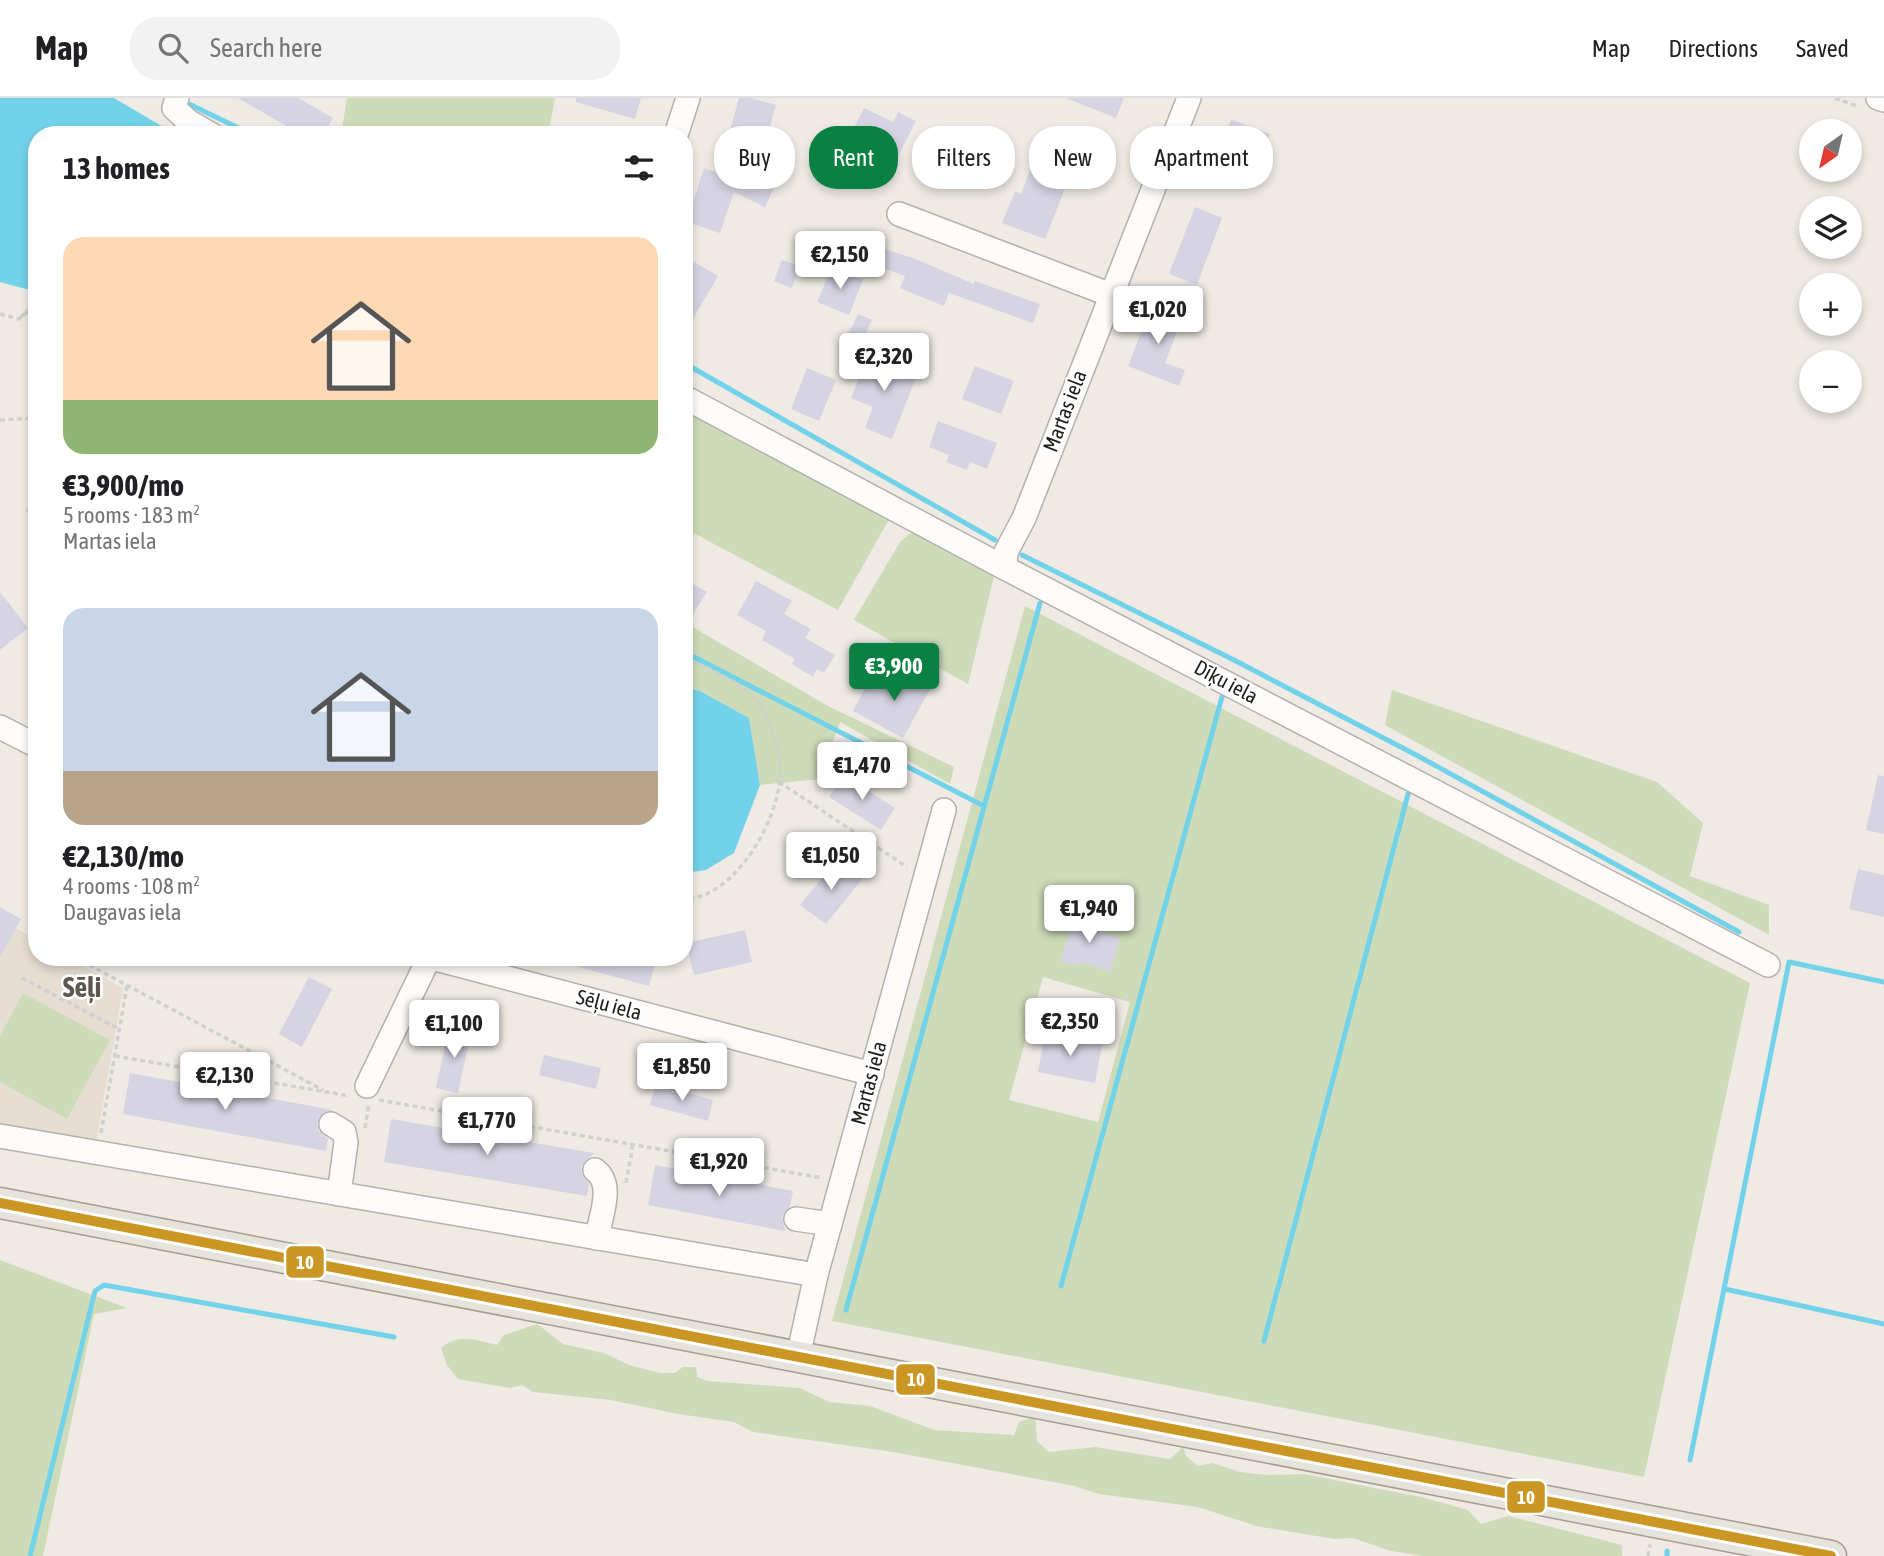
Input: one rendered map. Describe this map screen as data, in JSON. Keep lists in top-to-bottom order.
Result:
{
  "streets": {
    "street": ["Martas iela", "Dīķu iela", "Sēļu iela"]
  },
  "crossings": [
    ["Martas iela", "Dīķu iela"],
    ["Martas iela", "Sēļu iela"]
  ],
  "districts": ["Sēļi"],
  "lines": ["transit line 10"],
  "north": "bottom left",
  "page": {
    "header": "Map",
    "search": "Search here",
    "nav": ["Map", "Directions", "Saved"],
    "map_buttons": ["+", "−"],
    "chip": [
      "Buy",
      "Rent",
      "Filters",
      "New",
      "Apartment"
    ],
    "heading": "13 homes",
    "list": [
      {
        "name": "€3,900/mo",
        "note": "5 rooms · 183 m² · Martas iela"
      },
      {
        "name": "€2,130/mo",
        "note": "4 rooms · 108 m² · Daugavas iela"
      }
    ],
    "price": [
      "€2,150",
      "€1,020",
      "€2,320",
      "€3,900",
      "€1,470",
      "€1,050",
      "€1,940",
      "€2,350",
      "€1,100",
      "€1,850",
      "€2,130",
      "€1,770",
      "€1,920"
    ]
  }
}
